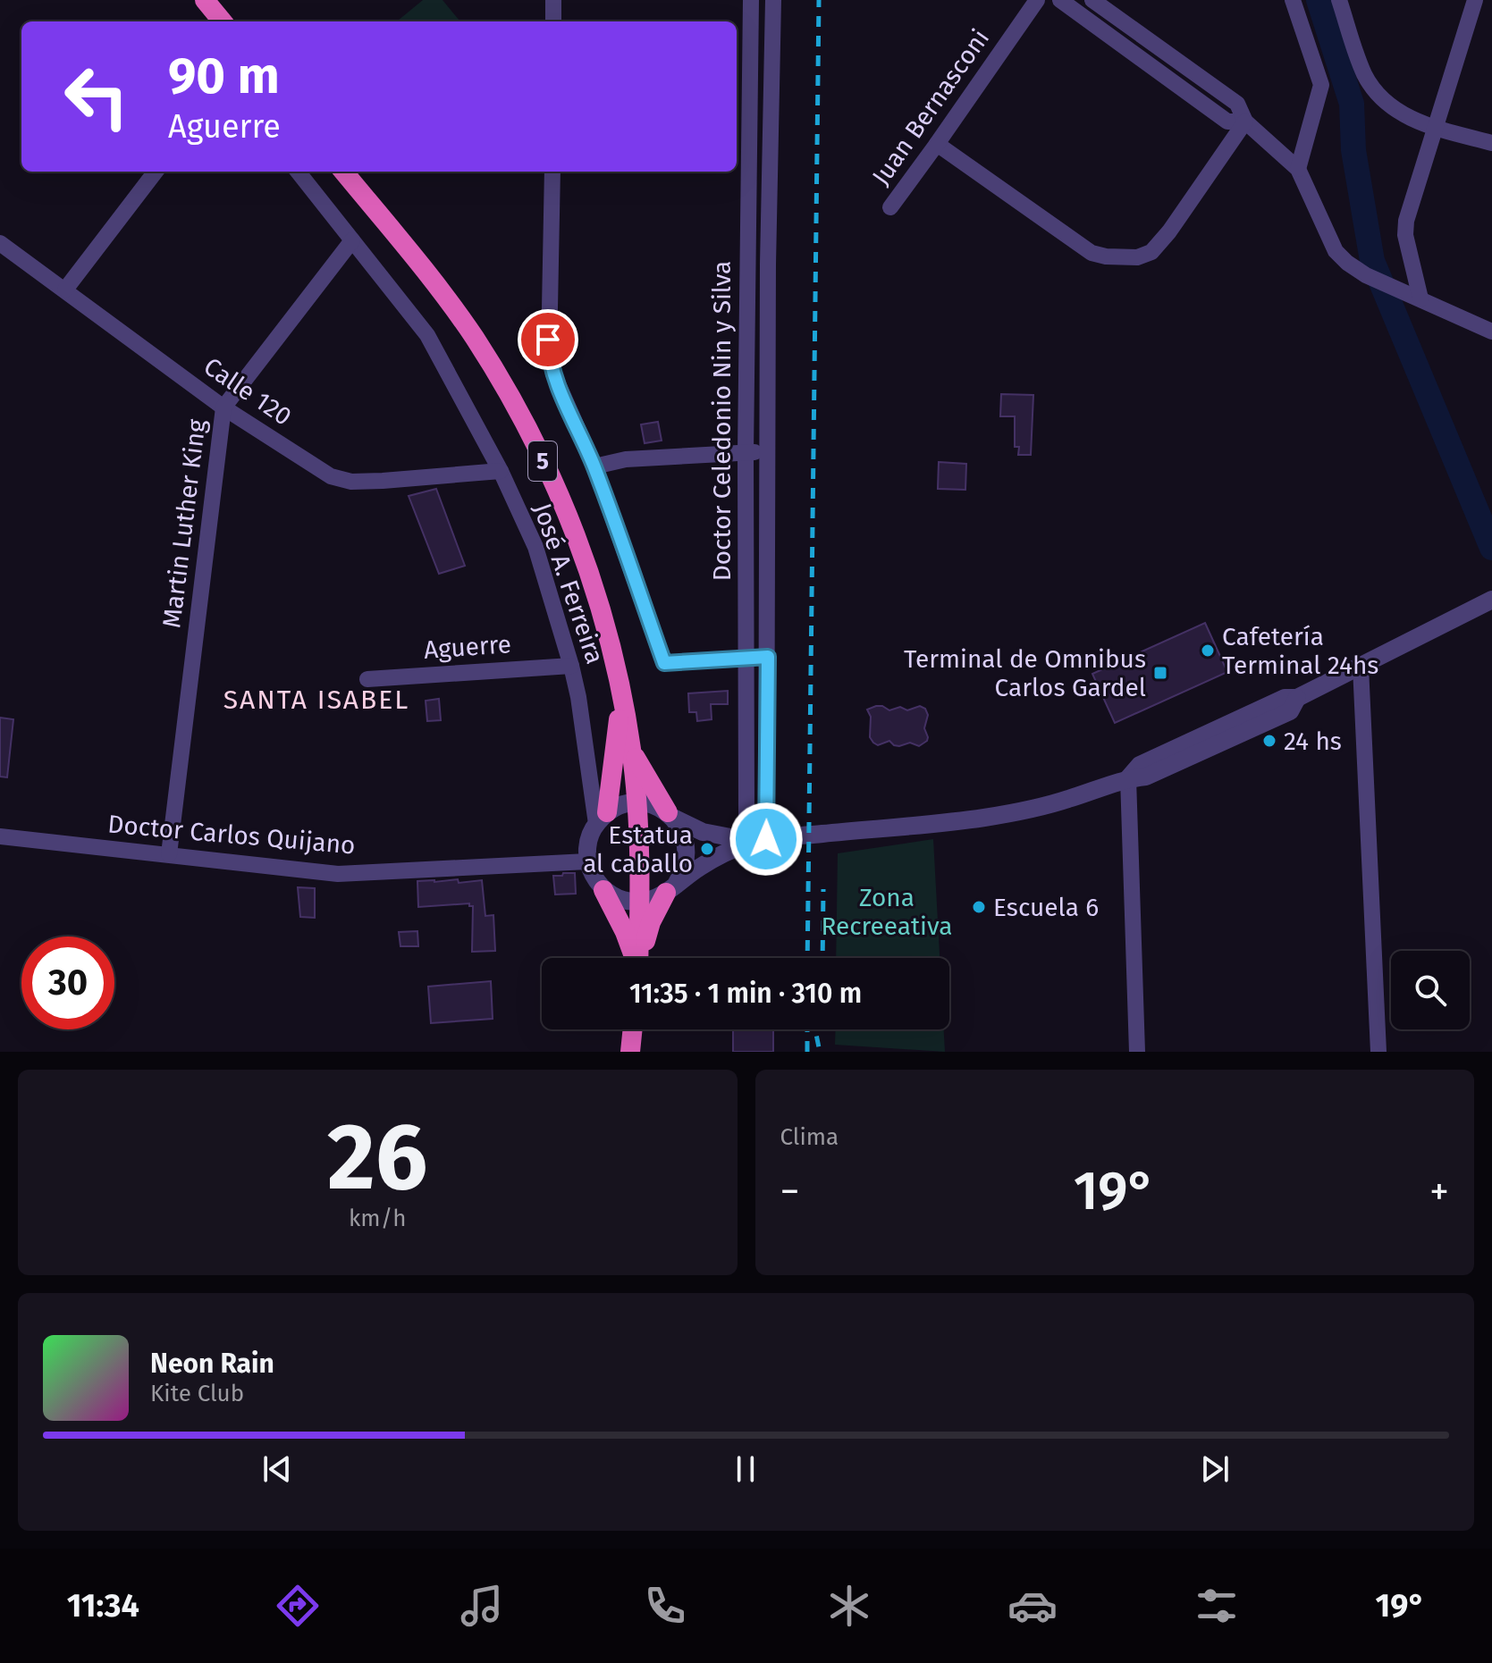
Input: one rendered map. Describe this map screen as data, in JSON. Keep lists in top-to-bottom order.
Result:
{
  "streets": {
    "highway": ["5"],
    "street": [
      "Juan Bernasconi",
      "Calle 120",
      "Doctor Celedonio Nin y Silva",
      "Martin Luther King",
      "José A. Ferreira",
      "Aguerre",
      "Doctor Carlos Quijano"
    ]
  },
  "crossings": [
    ["Calle 120", "Martin Luther King"],
    ["Calle 120", "José A. Ferreira"],
    ["Martin Luther King", "José A. Ferreira"],
    ["Martin Luther King", "Doctor Carlos Quijano"],
    ["José A. Ferreira", "Aguerre"]
  ],
  "districts": ["SANTA ISABEL"],
  "parks": ["Zona Recreeativa"],
  "places": {
    "other": [
      "Cafetería Terminal 24hs",
      "24 hs",
      "Estatua al caballo",
      "Escuela 6"
    ],
    "transit": ["Terminal de Omnibus Carlos Gardel"]
  },
  "page": {
    "turn": ["90 m", "Aguerre"],
    "limit": "30",
    "trip": "11:35 · 1 min · 310 m",
    "tile": [
      ["26", "km/h"],
      "Clima"
    ],
    "heat": ["−", "19°", "+"],
    "song": ["Neon Rain", "Kite Club"],
    "tabs": ["11:34", "19°"]
  }
}
